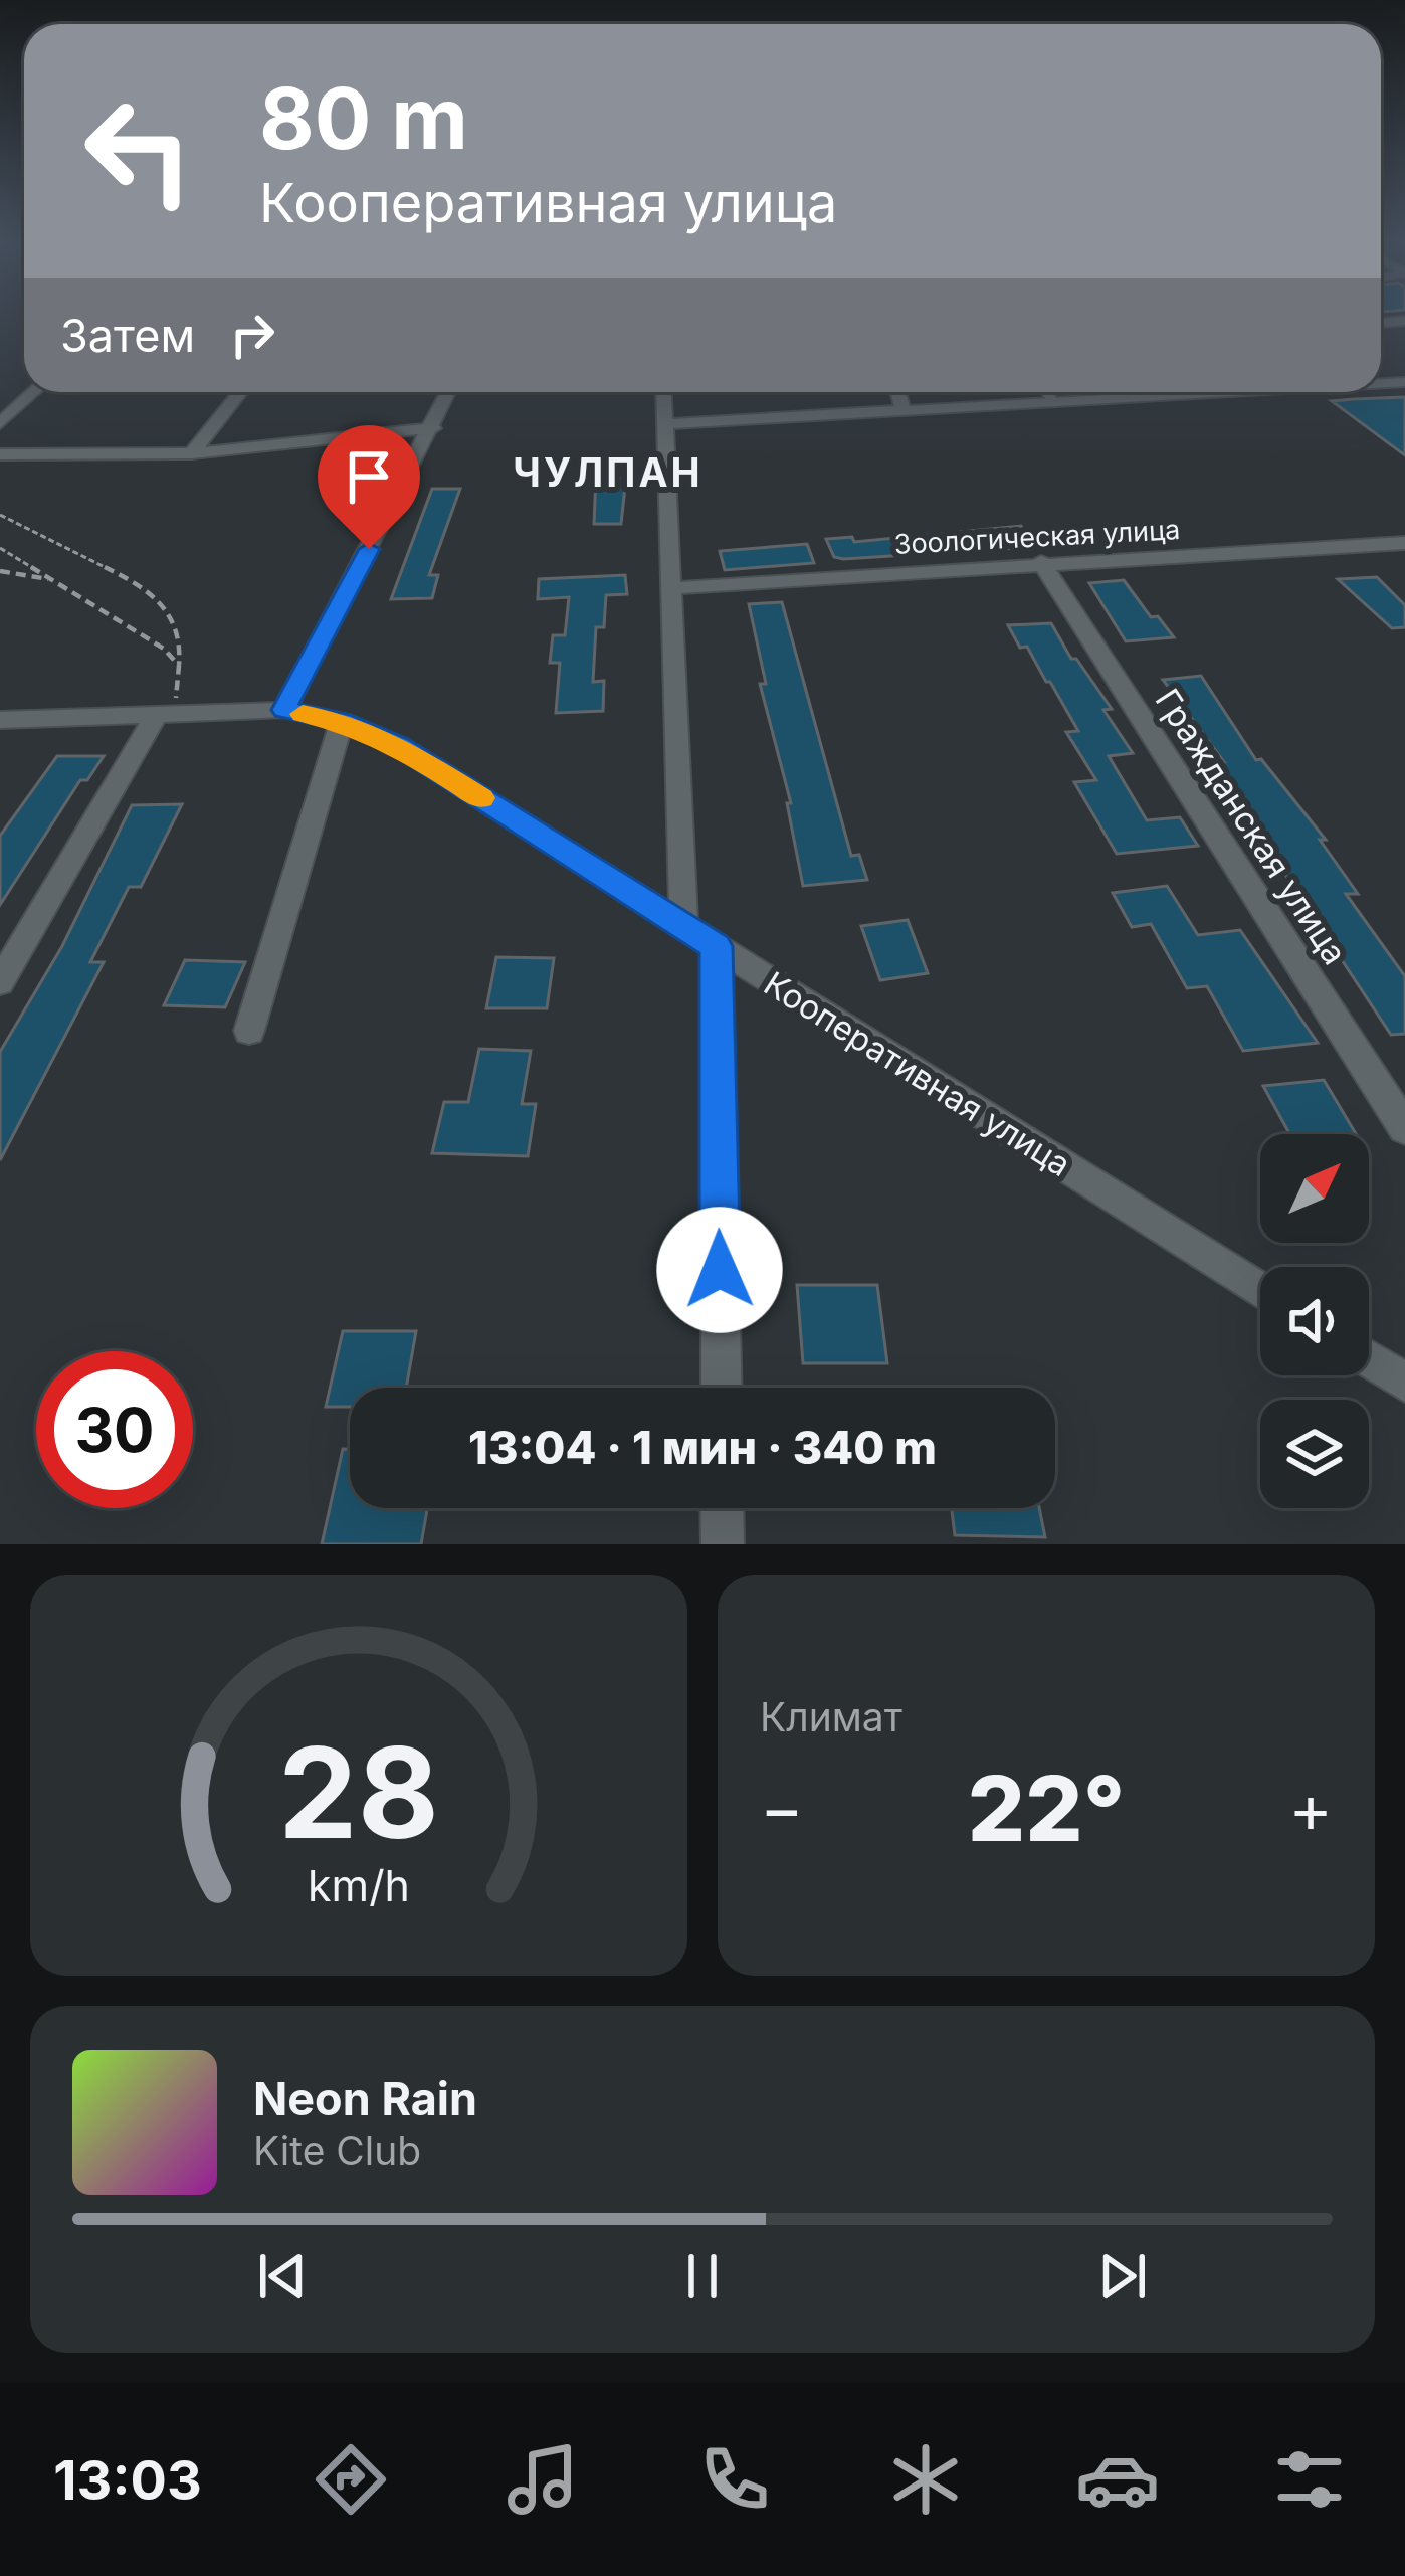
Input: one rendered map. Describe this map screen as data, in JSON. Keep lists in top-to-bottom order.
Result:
{
  "streets": {
    "street": ["Зоологическая улица", "Гражданская улица", "Кооперативная улица"]
  },
  "crossings": [
    ["Зоологическая улица", "Гражданская улица"]
  ],
  "districts": ["ЧУЛПАН"],
  "north": "top right",
  "page": {
    "turn": ["80 m", "Кооперативная улица"],
    "then": "Затем",
    "limit": "30",
    "trip": "13:04 · 1 мин · 340 m",
    "tile": "Климат",
    "heat": ["−", "22°", "+"],
    "song": ["Neon Rain", "Kite Club"],
    "tabs": "13:03",
    "gauge": ["28", "km/h"]
  }
}
